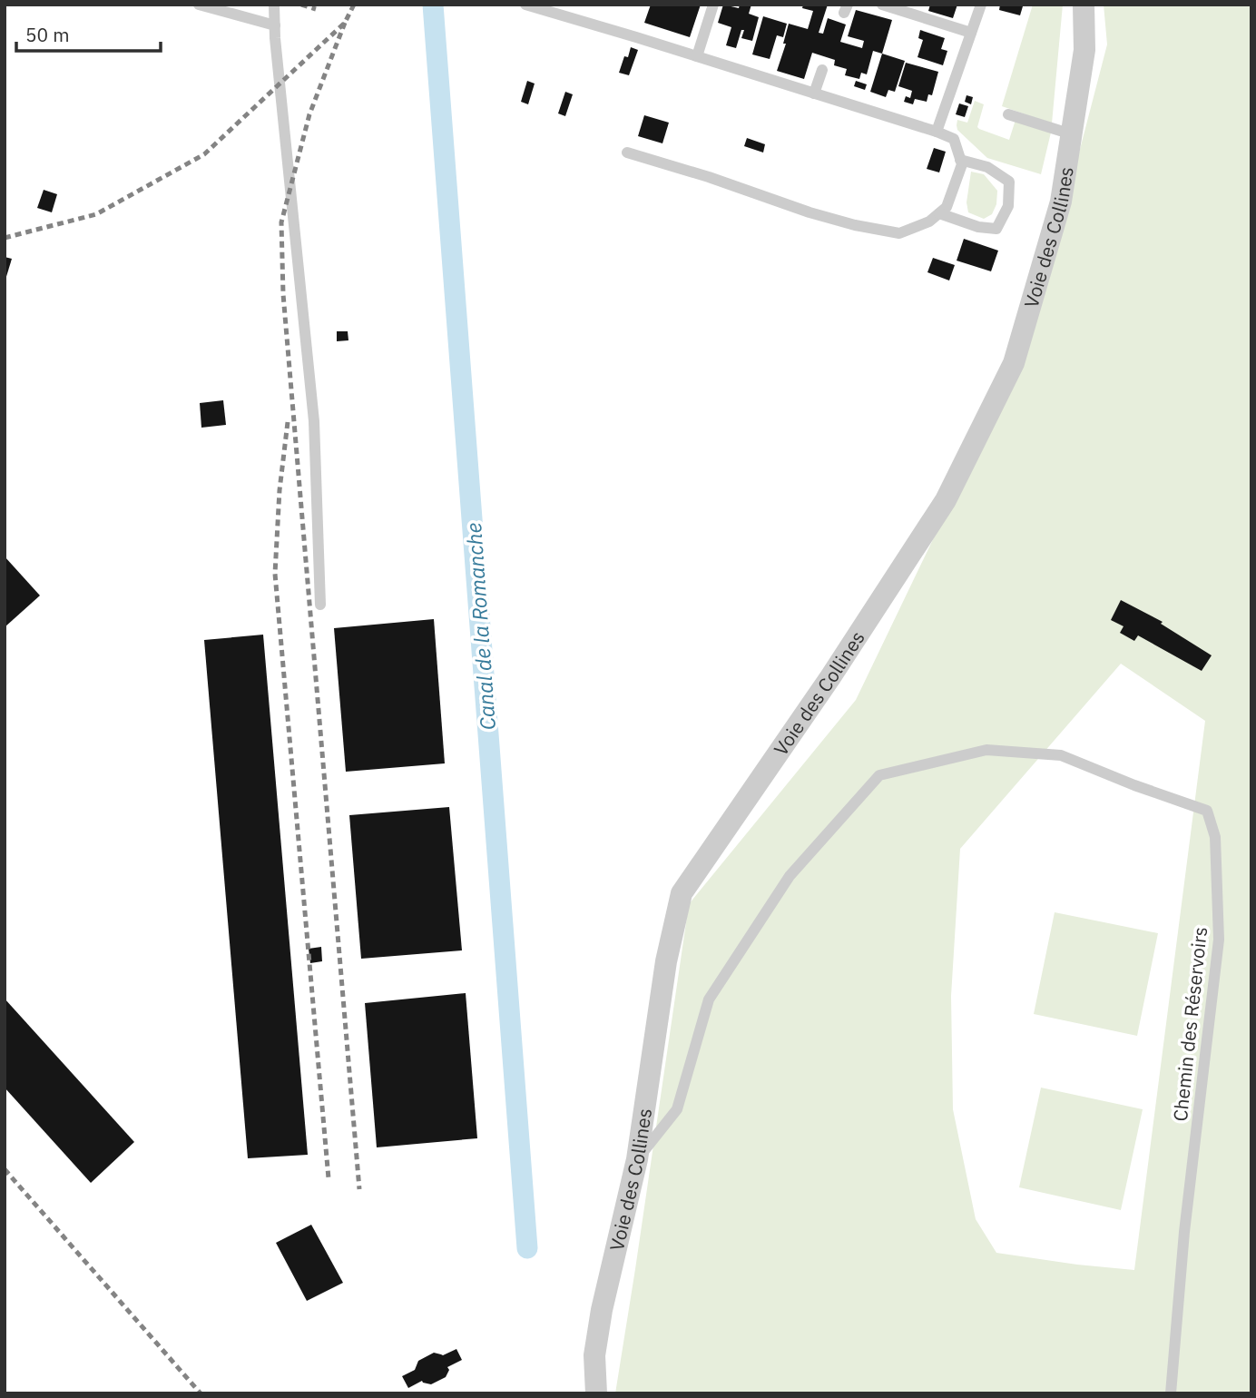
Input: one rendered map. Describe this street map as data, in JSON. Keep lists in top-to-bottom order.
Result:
{
  "streets": {
    "street": ["Voie des Collines"],
    "lane": ["Chemin des Réservoirs"]
  },
  "crossings": [
    ["Voie des Collines", "Chemin des Réservoirs"]
  ],
  "water": ["Canal de la Romanche"],
  "scale_bar": "50 m"
}
